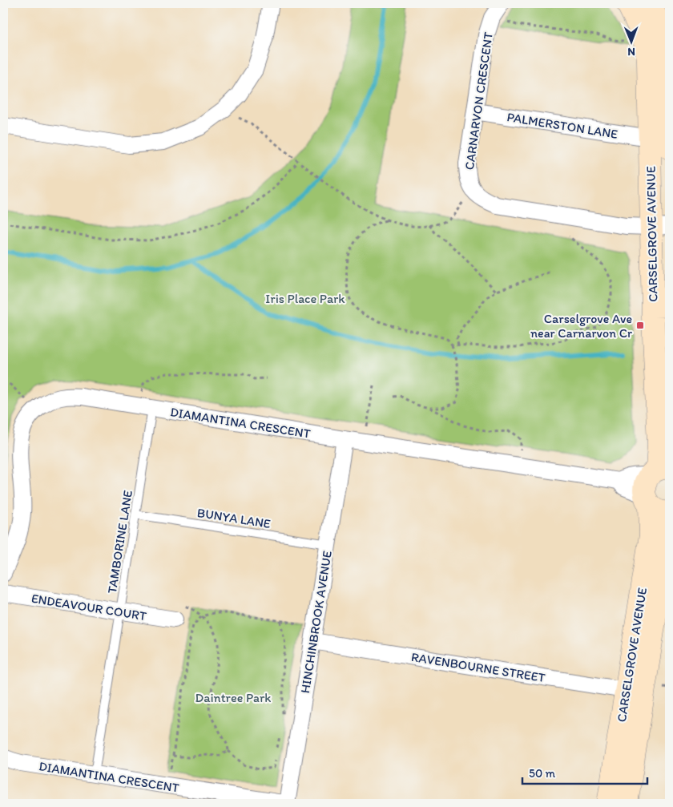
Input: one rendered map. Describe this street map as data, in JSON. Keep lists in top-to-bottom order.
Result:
{
  "streets": {
    "street": [
      "CARNARVON CRESCENT",
      "PALMERSTON LANE",
      "CARSELGROVE AVENUE",
      "DIAMANTINA CRESCENT",
      "ENDEAVOUR COURT",
      "HINCHINBROOK AVENUE",
      "RAVENBOURNE STREET"
    ],
    "lane": ["BUNYA LANE", "TAMBORINE LANE"]
  },
  "crossings": [
    ["CARNARVON CRESCENT", "PALMERSTON LANE"],
    ["PALMERSTON LANE", "CARSELGROVE AVENUE"],
    ["CARSELGROVE AVENUE", "DIAMANTINA CRESCENT"],
    ["CARSELGROVE AVENUE", "RAVENBOURNE STREET"],
    ["DIAMANTINA CRESCENT", "TAMBORINE LANE"],
    ["DIAMANTINA CRESCENT", "HINCHINBROOK AVENUE"],
    ["BUNYA LANE", "TAMBORINE LANE"],
    ["BUNYA LANE", "HINCHINBROOK AVENUE"],
    ["TAMBORINE LANE", "ENDEAVOUR COURT"],
    ["HINCHINBROOK AVENUE", "RAVENBOURNE STREET"]
  ],
  "parks": ["Iris Place Park", "Daintree Park"],
  "places": {
    "transit": ["Carselgrove Ave near Carnarvon Cr"]
  },
  "scale_bar": "50 m",
  "north": "bottom"
}
